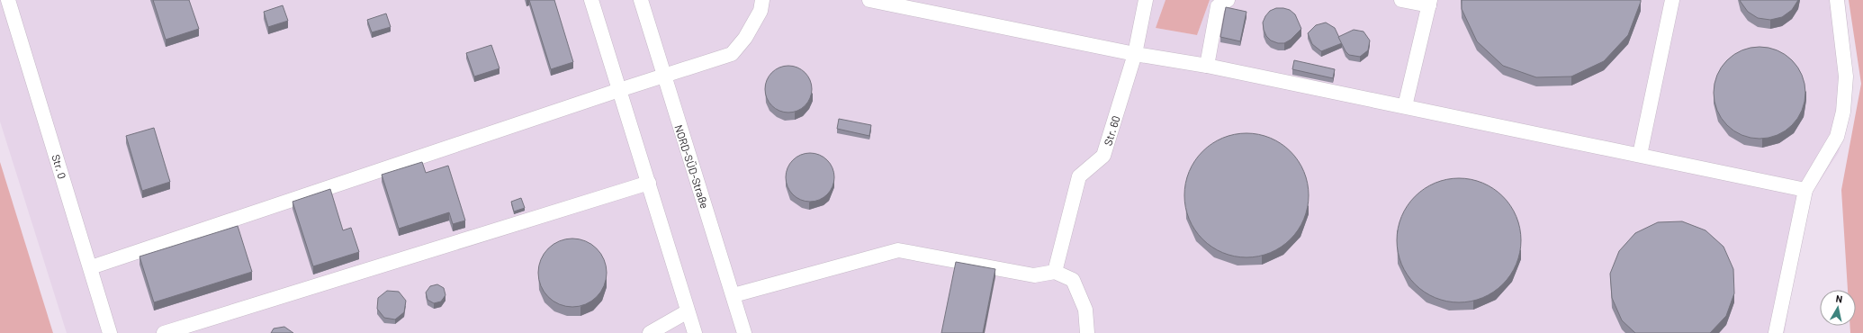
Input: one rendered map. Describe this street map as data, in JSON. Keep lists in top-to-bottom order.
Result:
{
  "streets": {
    "lane": ["Str. 60", "Str. 0", "NORD-SÜD-Straße"]
  },
  "north": "top"
}
